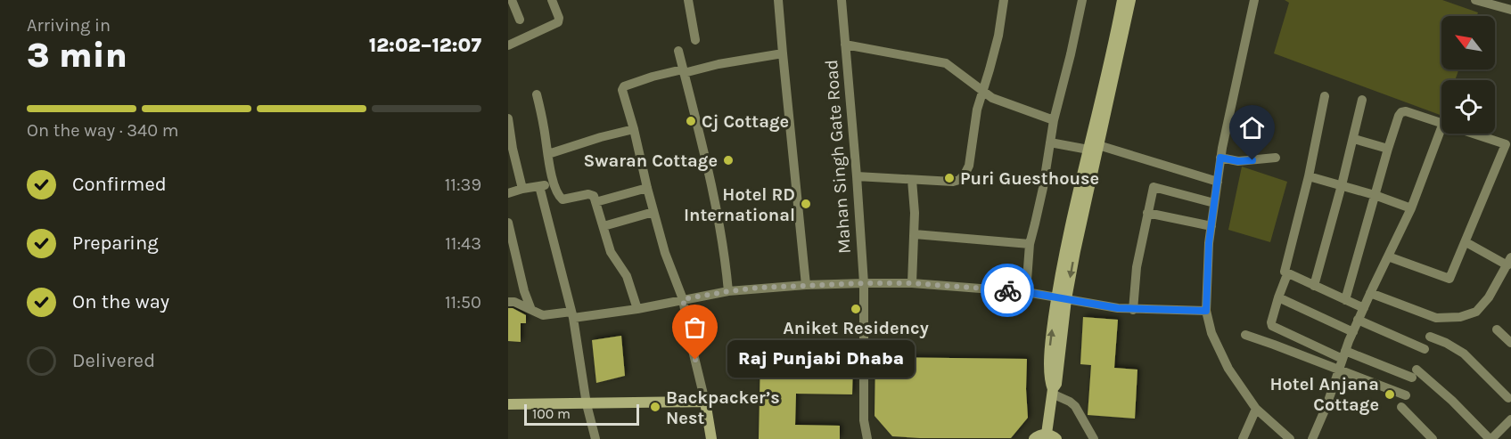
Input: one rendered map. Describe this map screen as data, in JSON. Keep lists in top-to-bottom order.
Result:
{
  "streets": {
    "street": ["Mahan Singh Gate Road"]
  },
  "places": [
    "Cj Cottage",
    "Swaran Cottage",
    "Puri Guesthouse",
    "Hotel RD International",
    "Aniket Residency",
    "Raj Punjabi Dhaba",
    "Hotel Anjana Cottage",
    "Backpacker’s Nest"
  ],
  "scale_bar": "100 m",
  "north": "top left",
  "page": {
    "heading": ["3 min", "Arriving in", "12:02–12:07"],
    "bar": "On the way · 340 m",
    "list": [
      ["Confirmed", "11:39"],
      ["Preparing", "11:43"],
      ["On the way", "11:50"],
      "Delivered"
    ],
    "bubble": "Raj Punjabi Dhaba",
    "scale": "100 m"
  }
}
